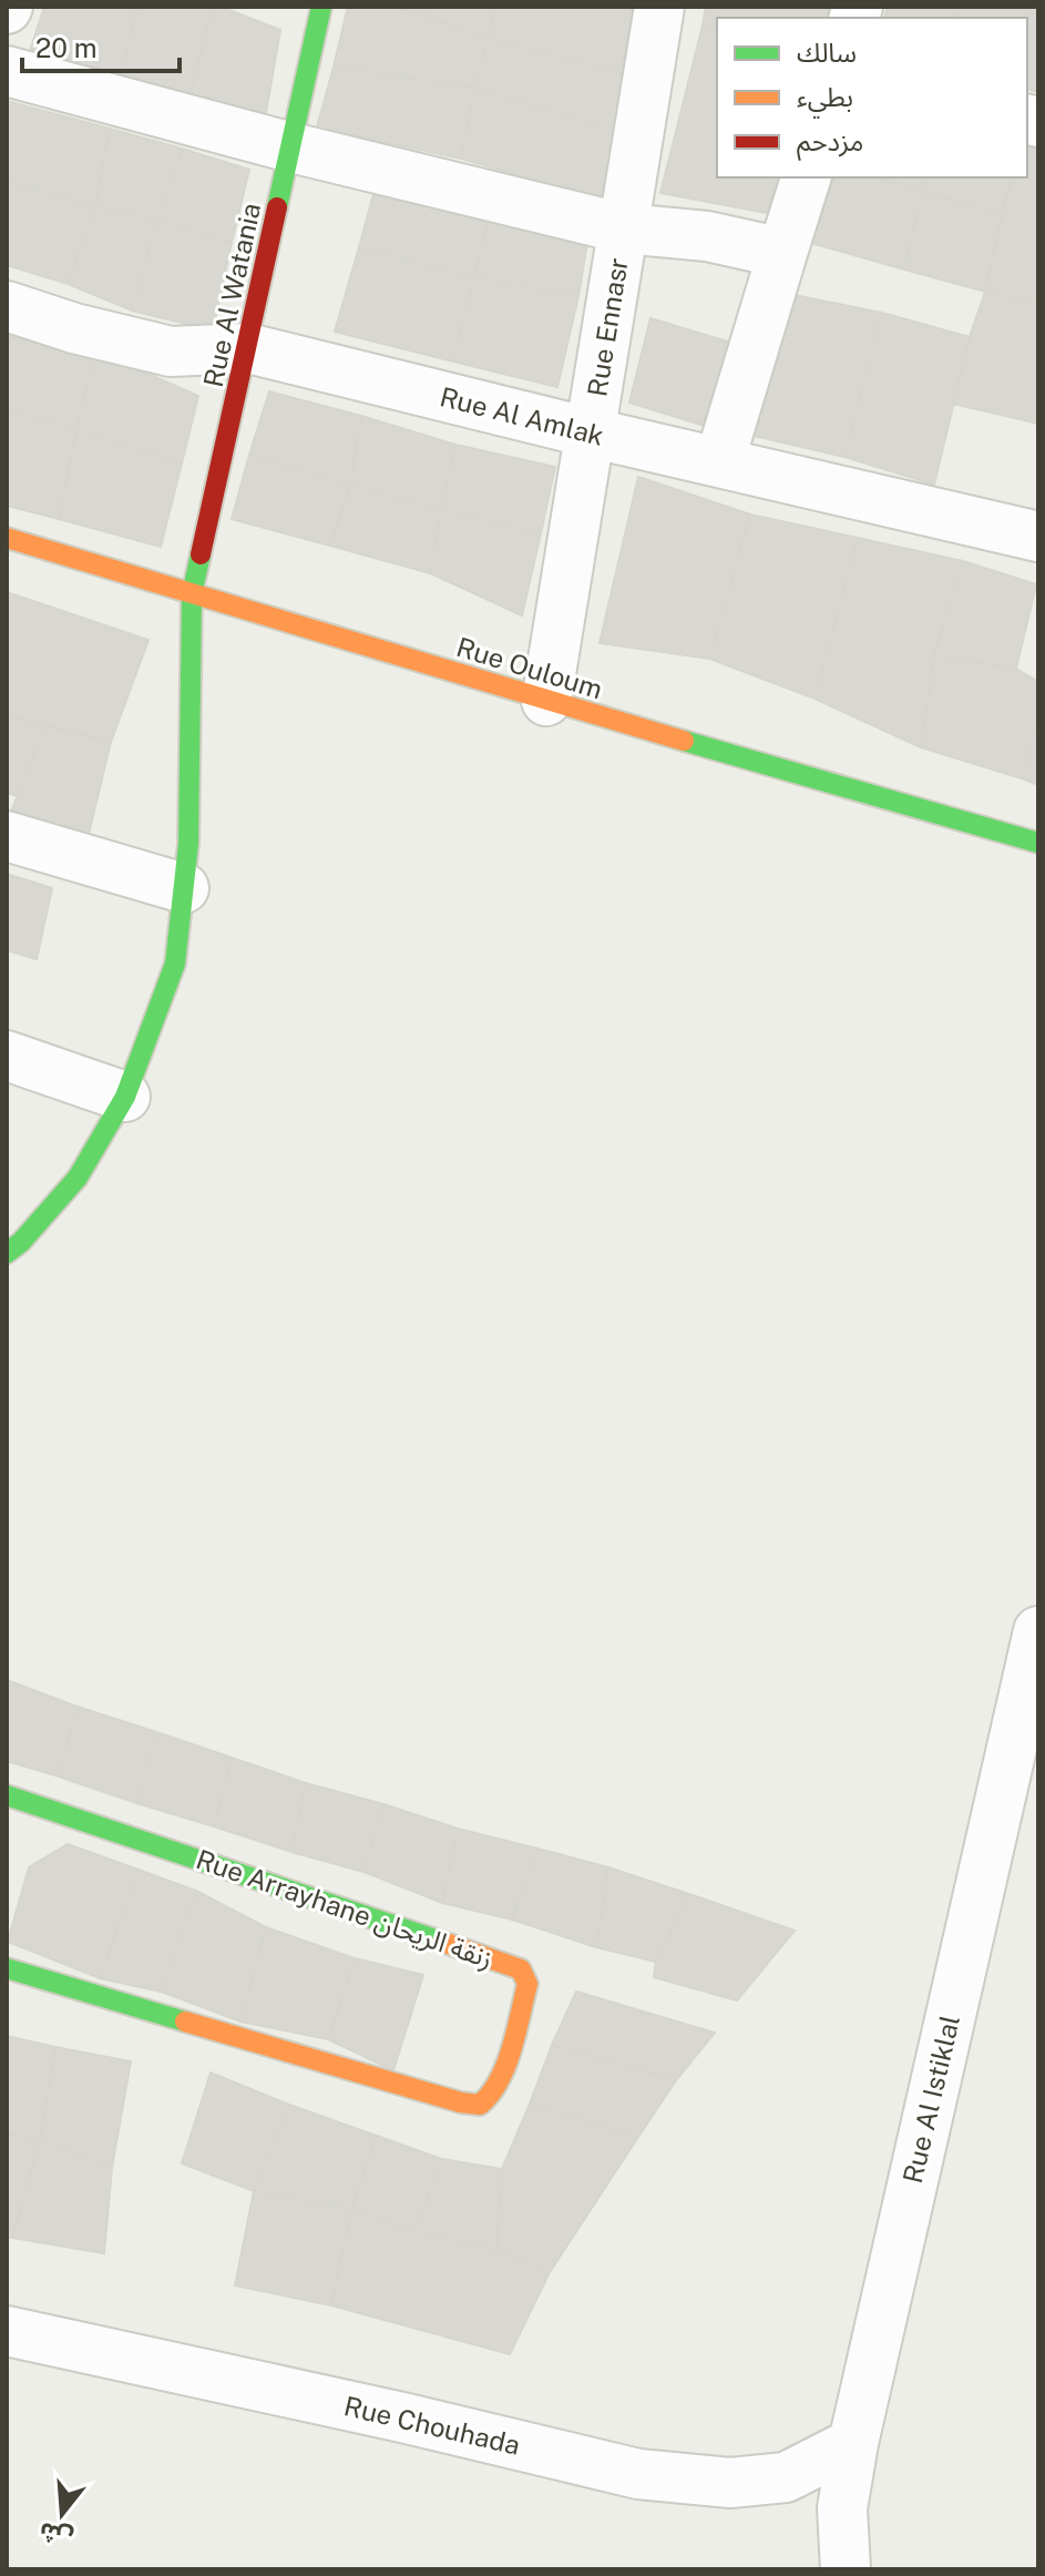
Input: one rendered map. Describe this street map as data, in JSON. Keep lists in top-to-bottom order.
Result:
{
  "streets": {
    "street": [
      "Rue Al Watania",
      "Rue Ennasr",
      "Rue Al Amlak",
      "Rue Ouloum",
      "Rue Arrayhane زنقة الريحان",
      "Rue Al Istiklal",
      "Rue Chouhada"
    ]
  },
  "crossings": [
    ["Rue Al Watania", "Rue Al Amlak"],
    ["Rue Al Watania", "Rue Ouloum"],
    ["Rue Ennasr", "Rue Al Amlak"],
    ["Rue Ennasr", "Rue Ouloum"],
    ["Rue Al Istiklal", "Rue Chouhada"]
  ],
  "legend": ["سالك", "بطيء", "مزدحم"],
  "scale_bar": "20 m",
  "north": "bottom"
}
